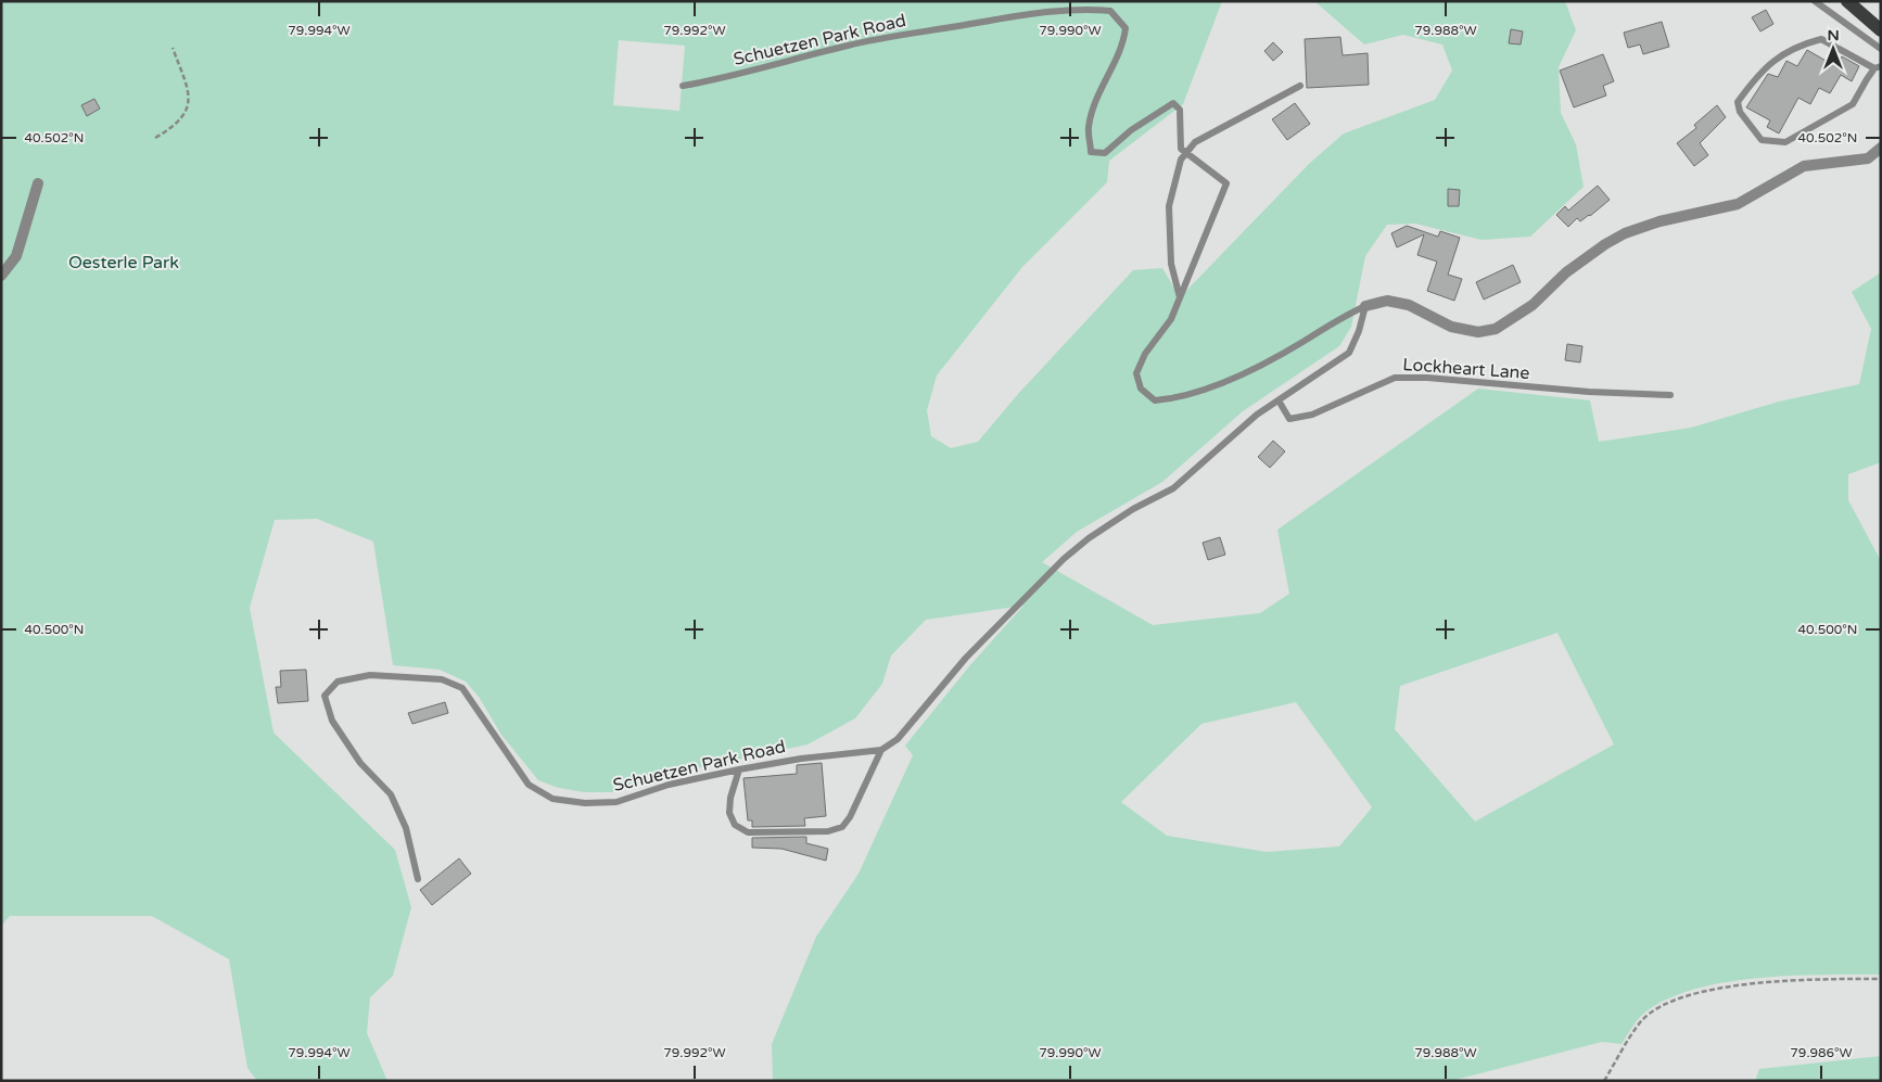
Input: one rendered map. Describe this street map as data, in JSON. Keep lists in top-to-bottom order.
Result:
{
  "streets": {
    "lane": ["Schuetzen Park Road", "Lockheart Lane"]
  },
  "parks": ["Oesterle Park"],
  "north": "top",
  "coordinates": [
    "79.994°W",
    "79.992°W",
    "79.990°W",
    "79.988°W",
    "40.502°N",
    "40.500°N",
    "79.986°W"
  ]
}
